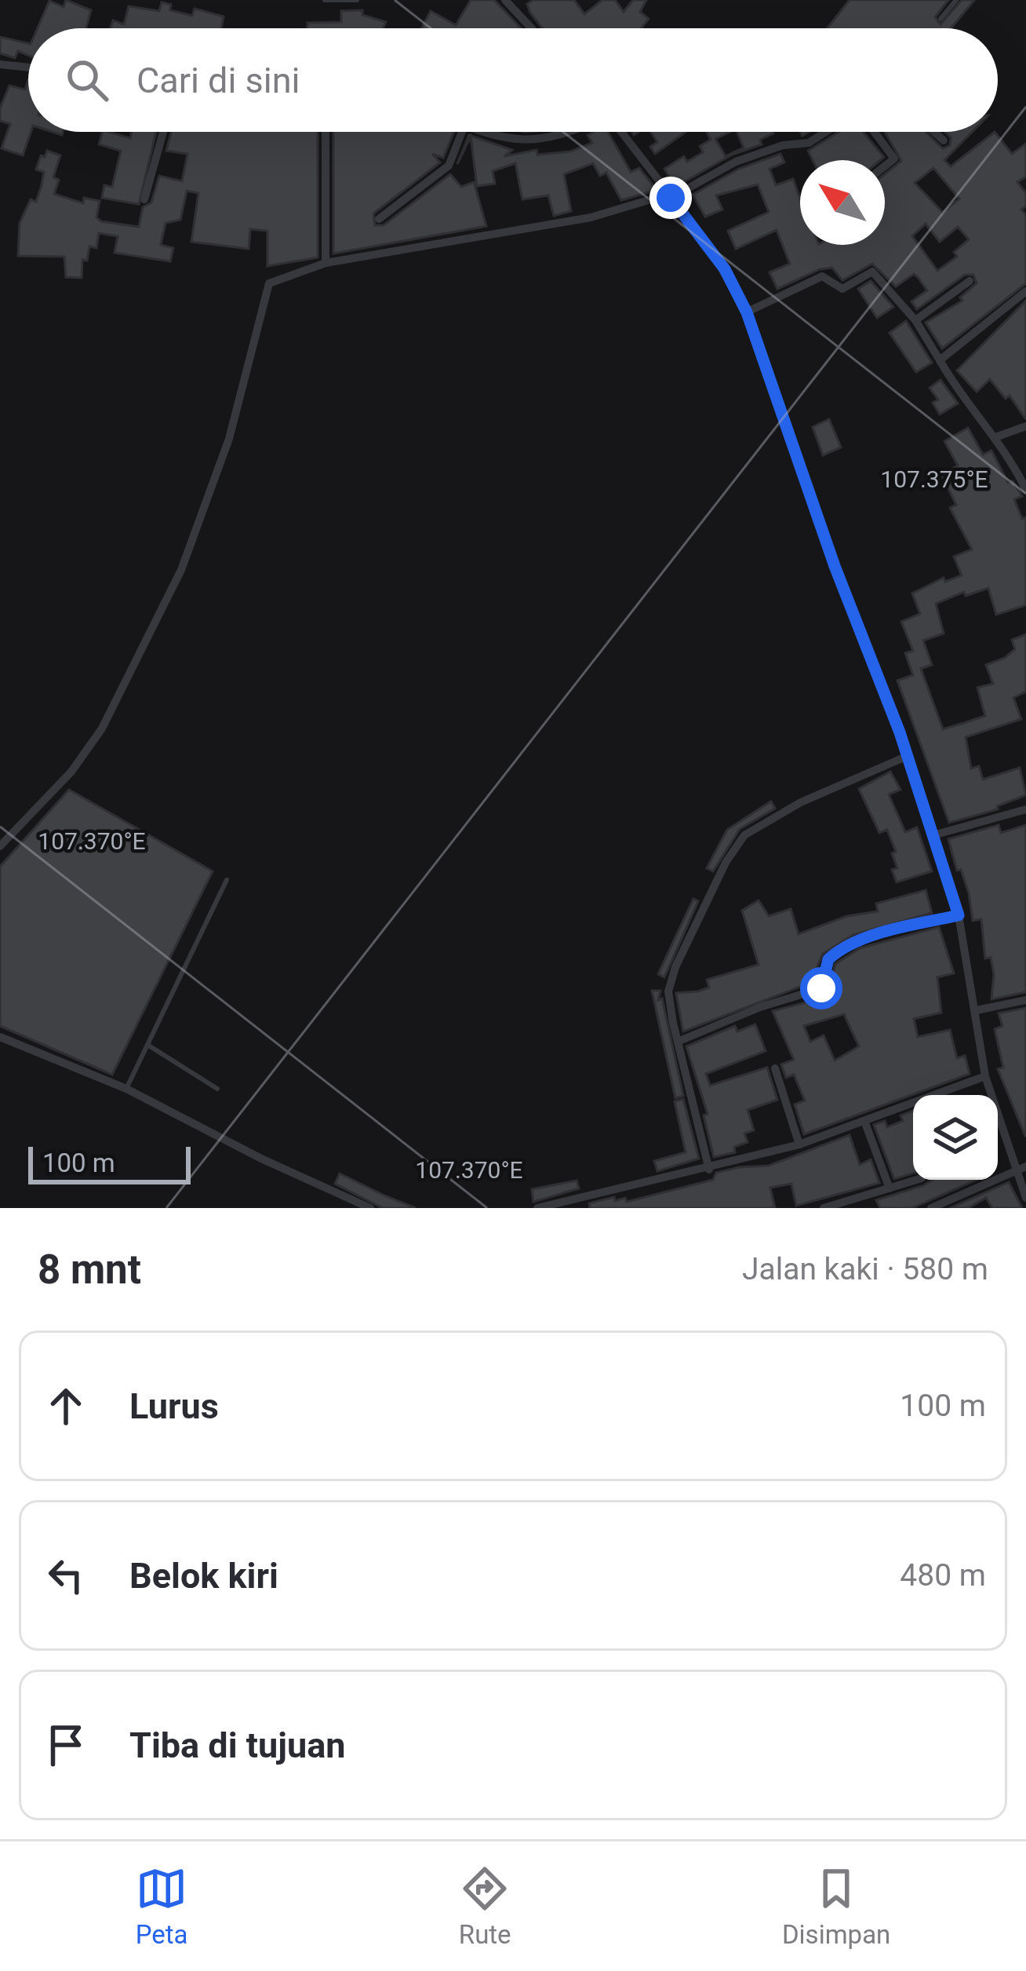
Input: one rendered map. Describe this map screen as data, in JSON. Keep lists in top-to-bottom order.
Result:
{
  "scale_bar": "100 m",
  "north": "top left",
  "page": {
    "search": "Cari di sini",
    "scale": "100 m",
    "heading": ["8 mnt", "Jalan kaki · 580 m"],
    "list": [
      ["Lurus", "100 m"],
      ["Belok kiri", "480 m"],
      "Tiba di tujuan"
    ],
    "nav": ["Peta", "Rute", "Disimpan"]
  },
  "coordinates": ["107.375°E", "107.370°E"]
}
